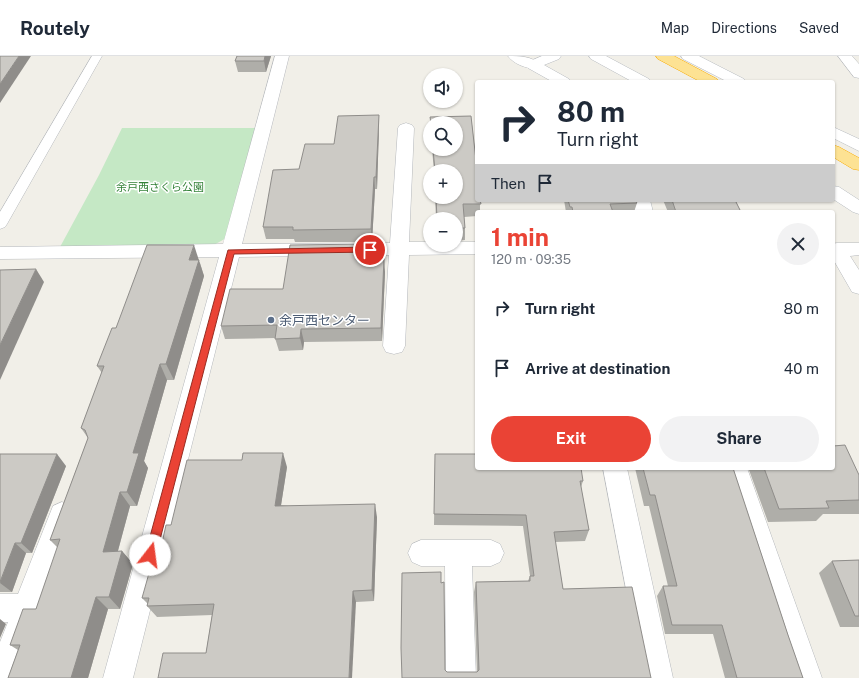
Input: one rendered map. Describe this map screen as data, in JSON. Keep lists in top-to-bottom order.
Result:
{
  "parks": ["余戸西さくら公園"],
  "places": ["余戸西センター"],
  "page": {
    "header": "Routely",
    "nav": ["Map", "Directions", "Saved"],
    "map_buttons": ["+", "−"],
    "turn": ["80 m", "Turn right"],
    "then": "Then",
    "heading": ["1 min", "120 m · 09:35"],
    "list": [
      {
        "name": "Turn right",
        "value": "80 m"
      },
      {
        "name": "Arrive at destination",
        "value": "40 m"
      }
    ],
    "buttons": ["Exit", "Share"]
  }
}
